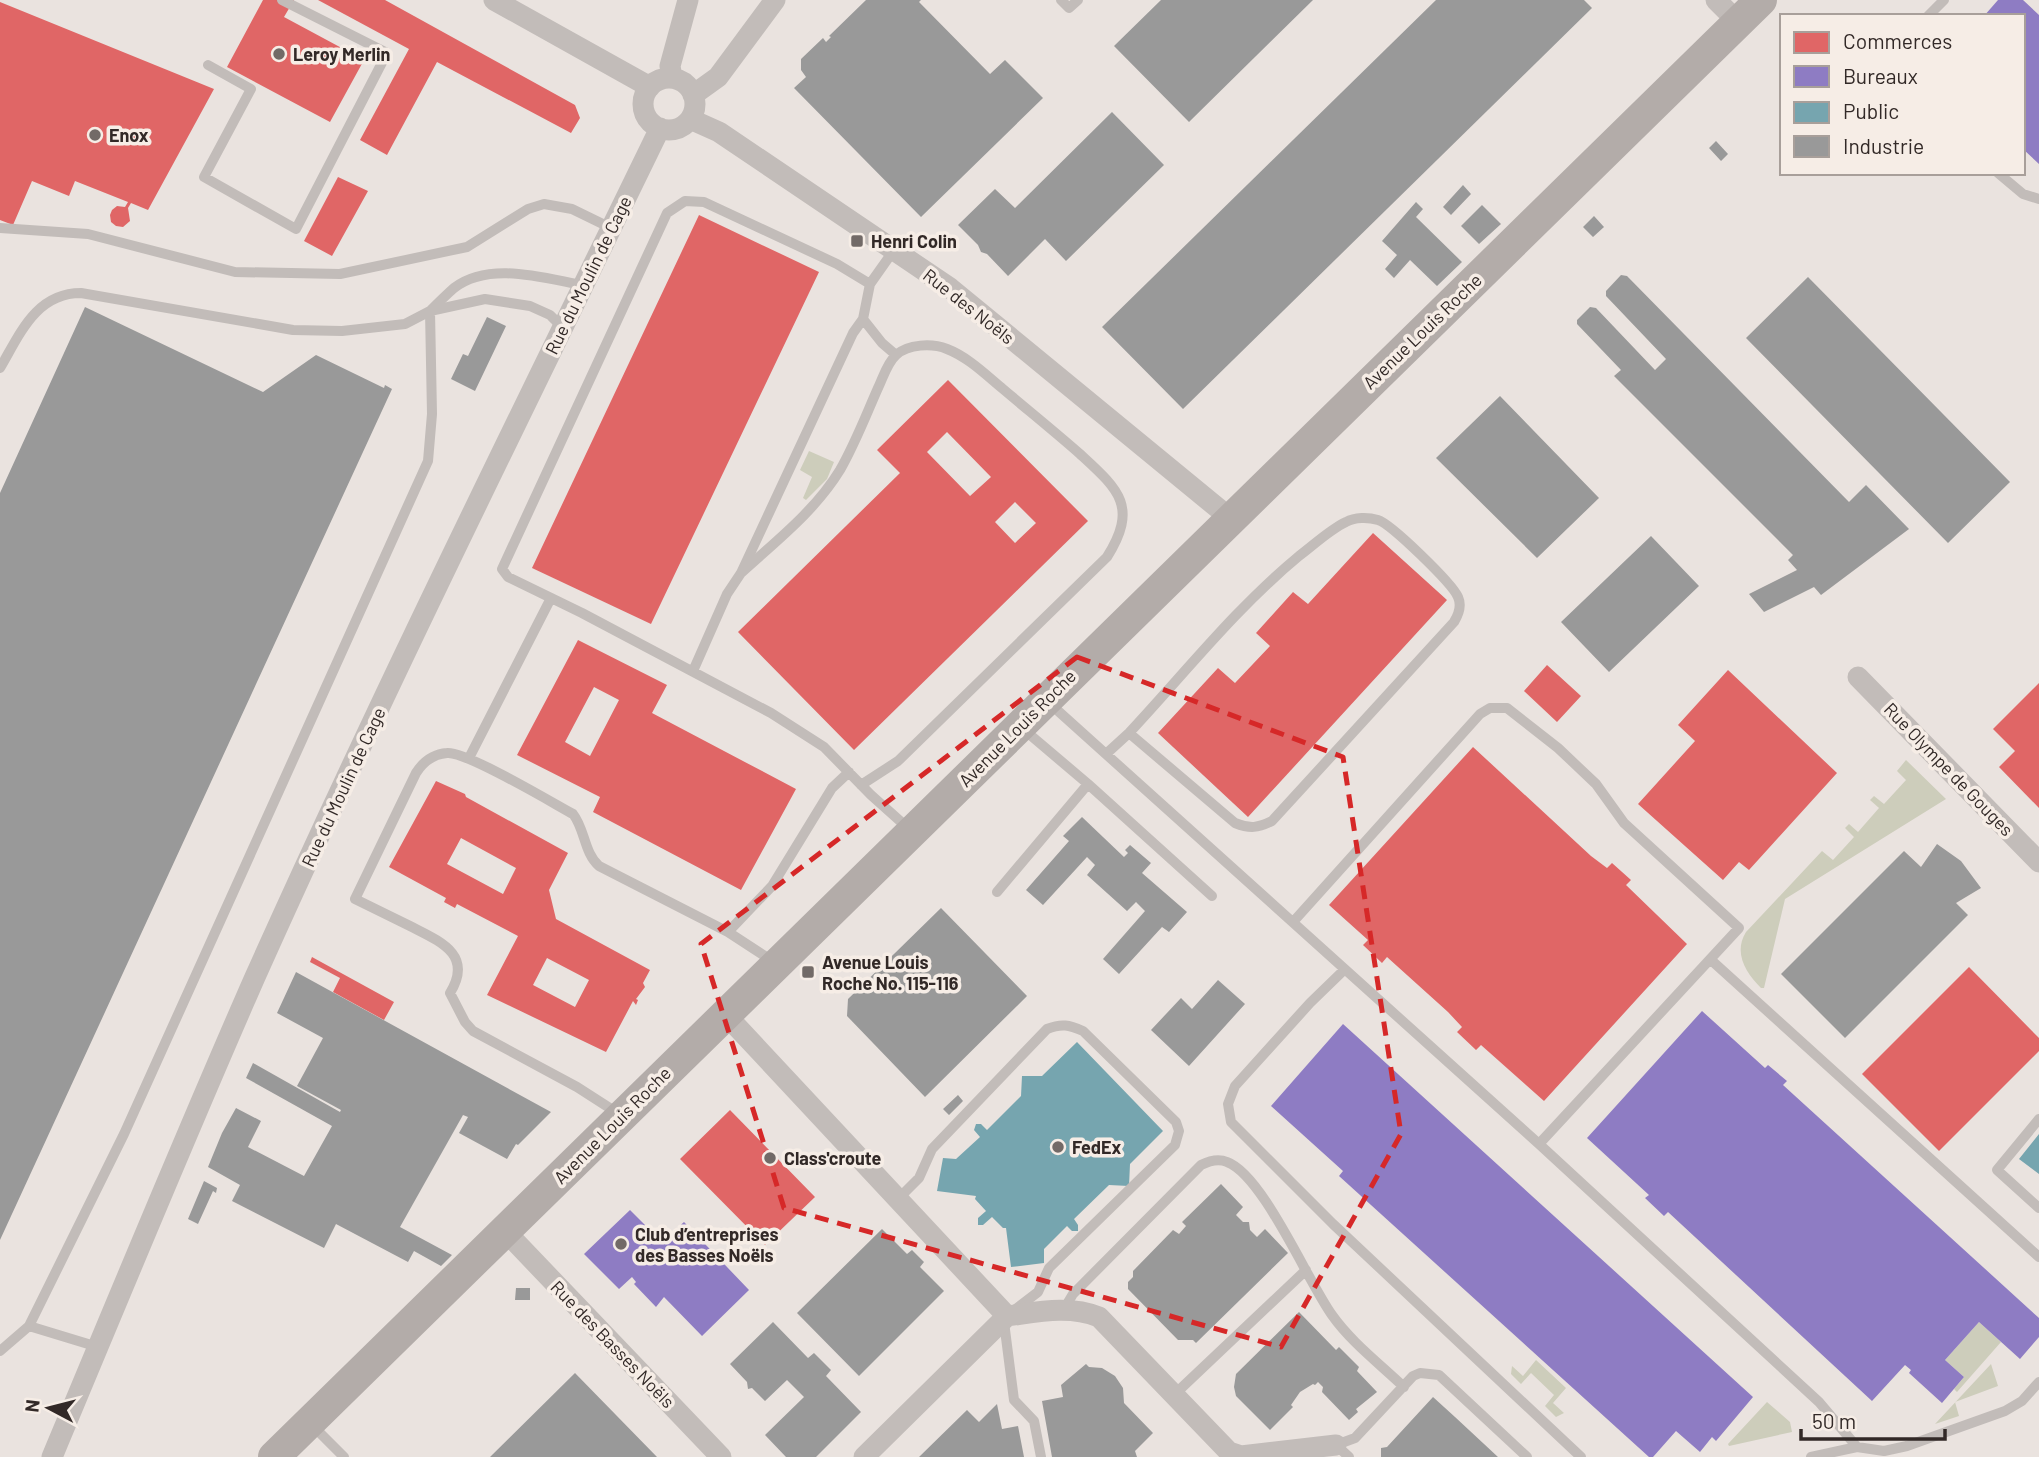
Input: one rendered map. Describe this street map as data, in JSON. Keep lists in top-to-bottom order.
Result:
{
  "streets": {
    "main road": ["Avenue Louis Roche"],
    "street": [
      "Rue du Moulin de Cage",
      "Rue des Noëls",
      "Rue Olympe de Gouges",
      "Rue des Basses Noëls"
    ]
  },
  "crossings": [
    ["Rue du Moulin de Cage", "Rue des Noëls"],
    ["Rue des Noëls", "Avenue Louis Roche"],
    ["Avenue Louis Roche", "Rue des Basses Noëls"]
  ],
  "places": {
    "other": [
      "Leroy Merlin",
      "Enox",
      "FedEx",
      "Class'croute",
      "Club d’entreprises des Basses Noëls"
    ],
    "transit": ["Henri Colin", "Avenue Louis Roche No. 115-116"]
  },
  "legend": [
    "Commerces",
    "Bureaux",
    "Public",
    "Industrie"
  ],
  "scale_bar": "50 m",
  "north": "left"
}
